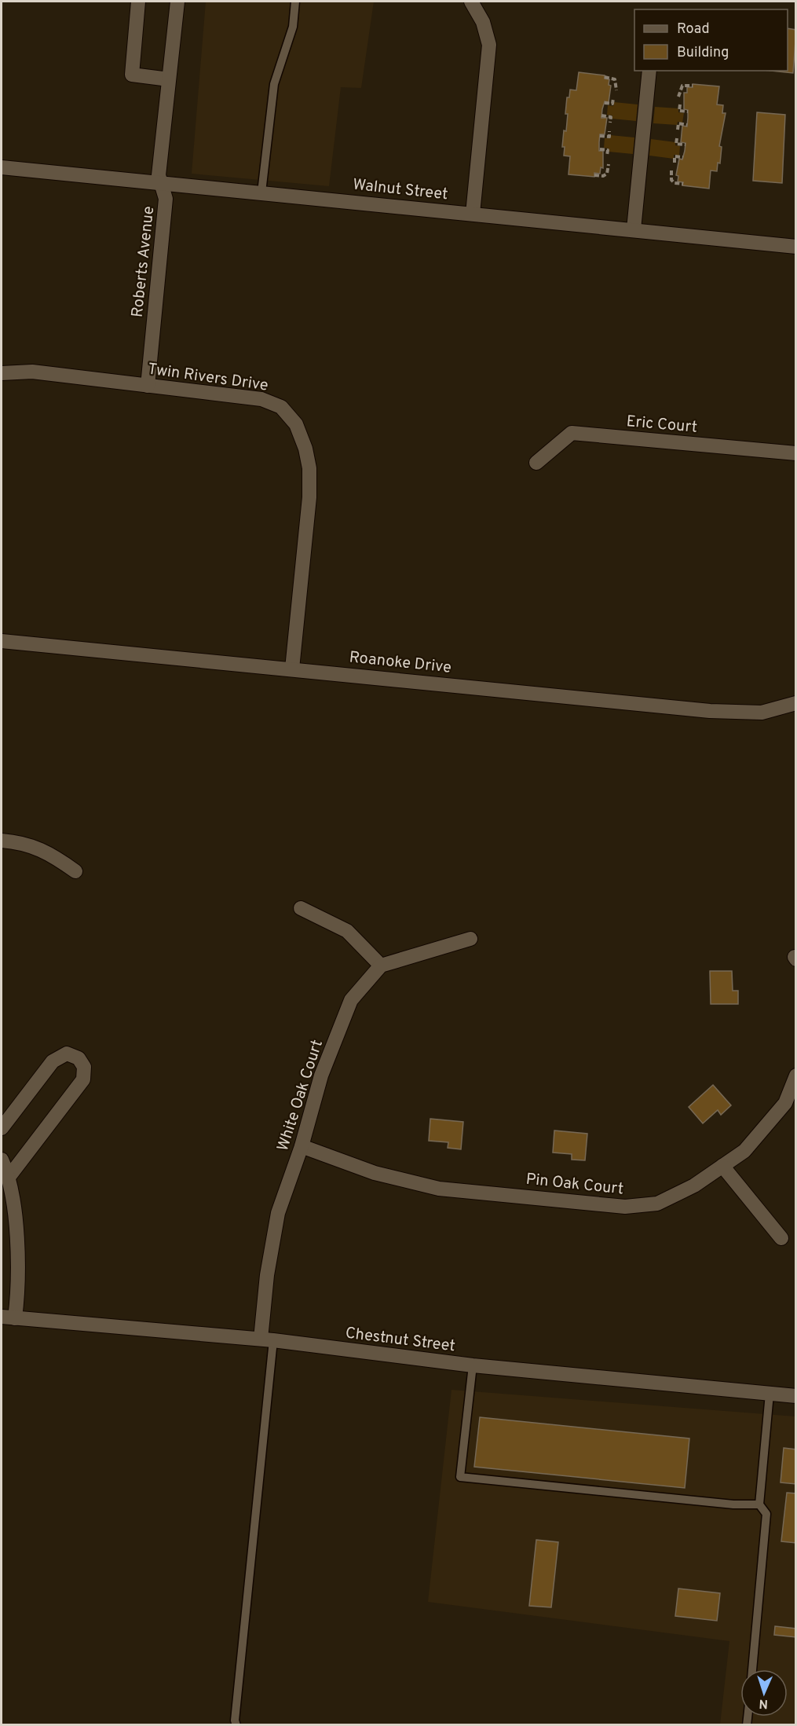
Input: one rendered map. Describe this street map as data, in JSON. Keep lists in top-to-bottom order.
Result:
{
  "streets": {
    "street": [
      "Walnut Street",
      "Roberts Avenue",
      "Twin Rivers Drive",
      "Eric Court",
      "Roanoke Drive",
      "White Oak Court",
      "Pin Oak Court",
      "Chestnut Street"
    ]
  },
  "crossings": [
    ["Walnut Street", "Roberts Avenue"],
    ["Roberts Avenue", "Twin Rivers Drive"],
    ["Twin Rivers Drive", "Roanoke Drive"],
    ["White Oak Court", "Pin Oak Court"],
    ["White Oak Court", "Chestnut Street"]
  ],
  "legend": ["Road", "Building"],
  "north": "bottom"
}
